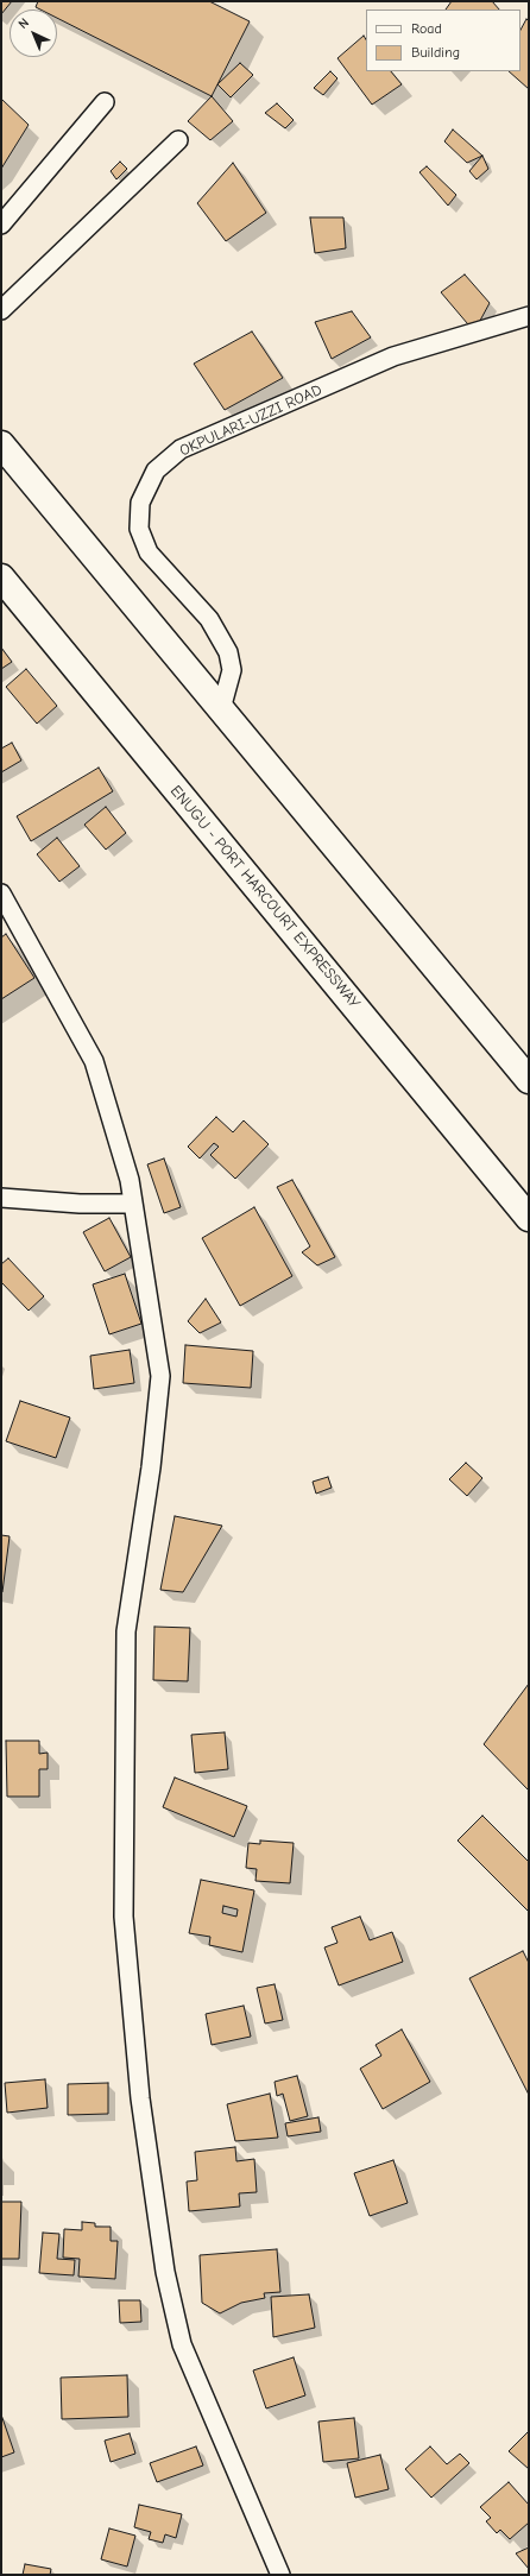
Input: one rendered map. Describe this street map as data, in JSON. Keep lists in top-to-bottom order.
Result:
{
  "streets": {
    "highway": ["ENUGU - PORT HARCOURT EXPRESSWAY"],
    "street": ["OKPULARI-UZZI ROAD"]
  },
  "legend": ["Road", "Building"],
  "north": "top left"
}
